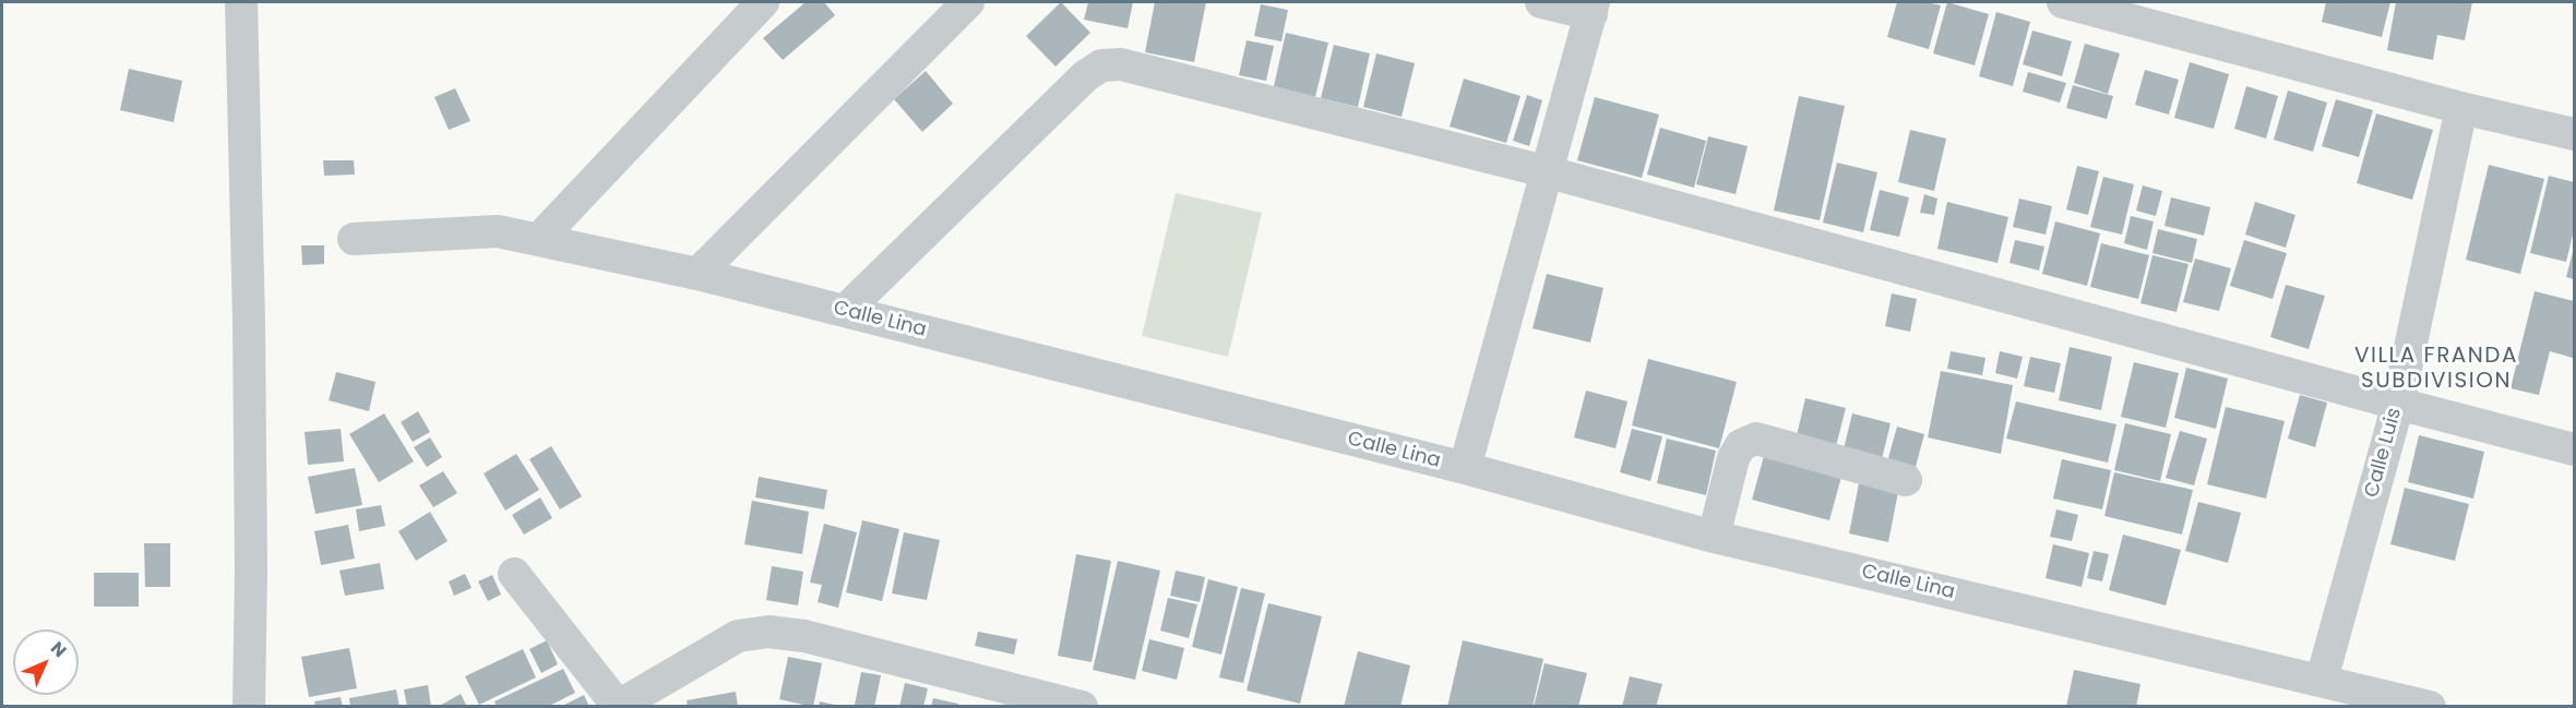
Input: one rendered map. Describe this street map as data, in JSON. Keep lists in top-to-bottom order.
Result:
{
  "streets": {
    "street": ["Calle Lina", "Calle Luis"]
  },
  "crossings": [
    ["Calle Lina", "Calle Luis"]
  ],
  "districts": ["VILLA FRANDA SUBDIVISION"],
  "north": "top right"
}
